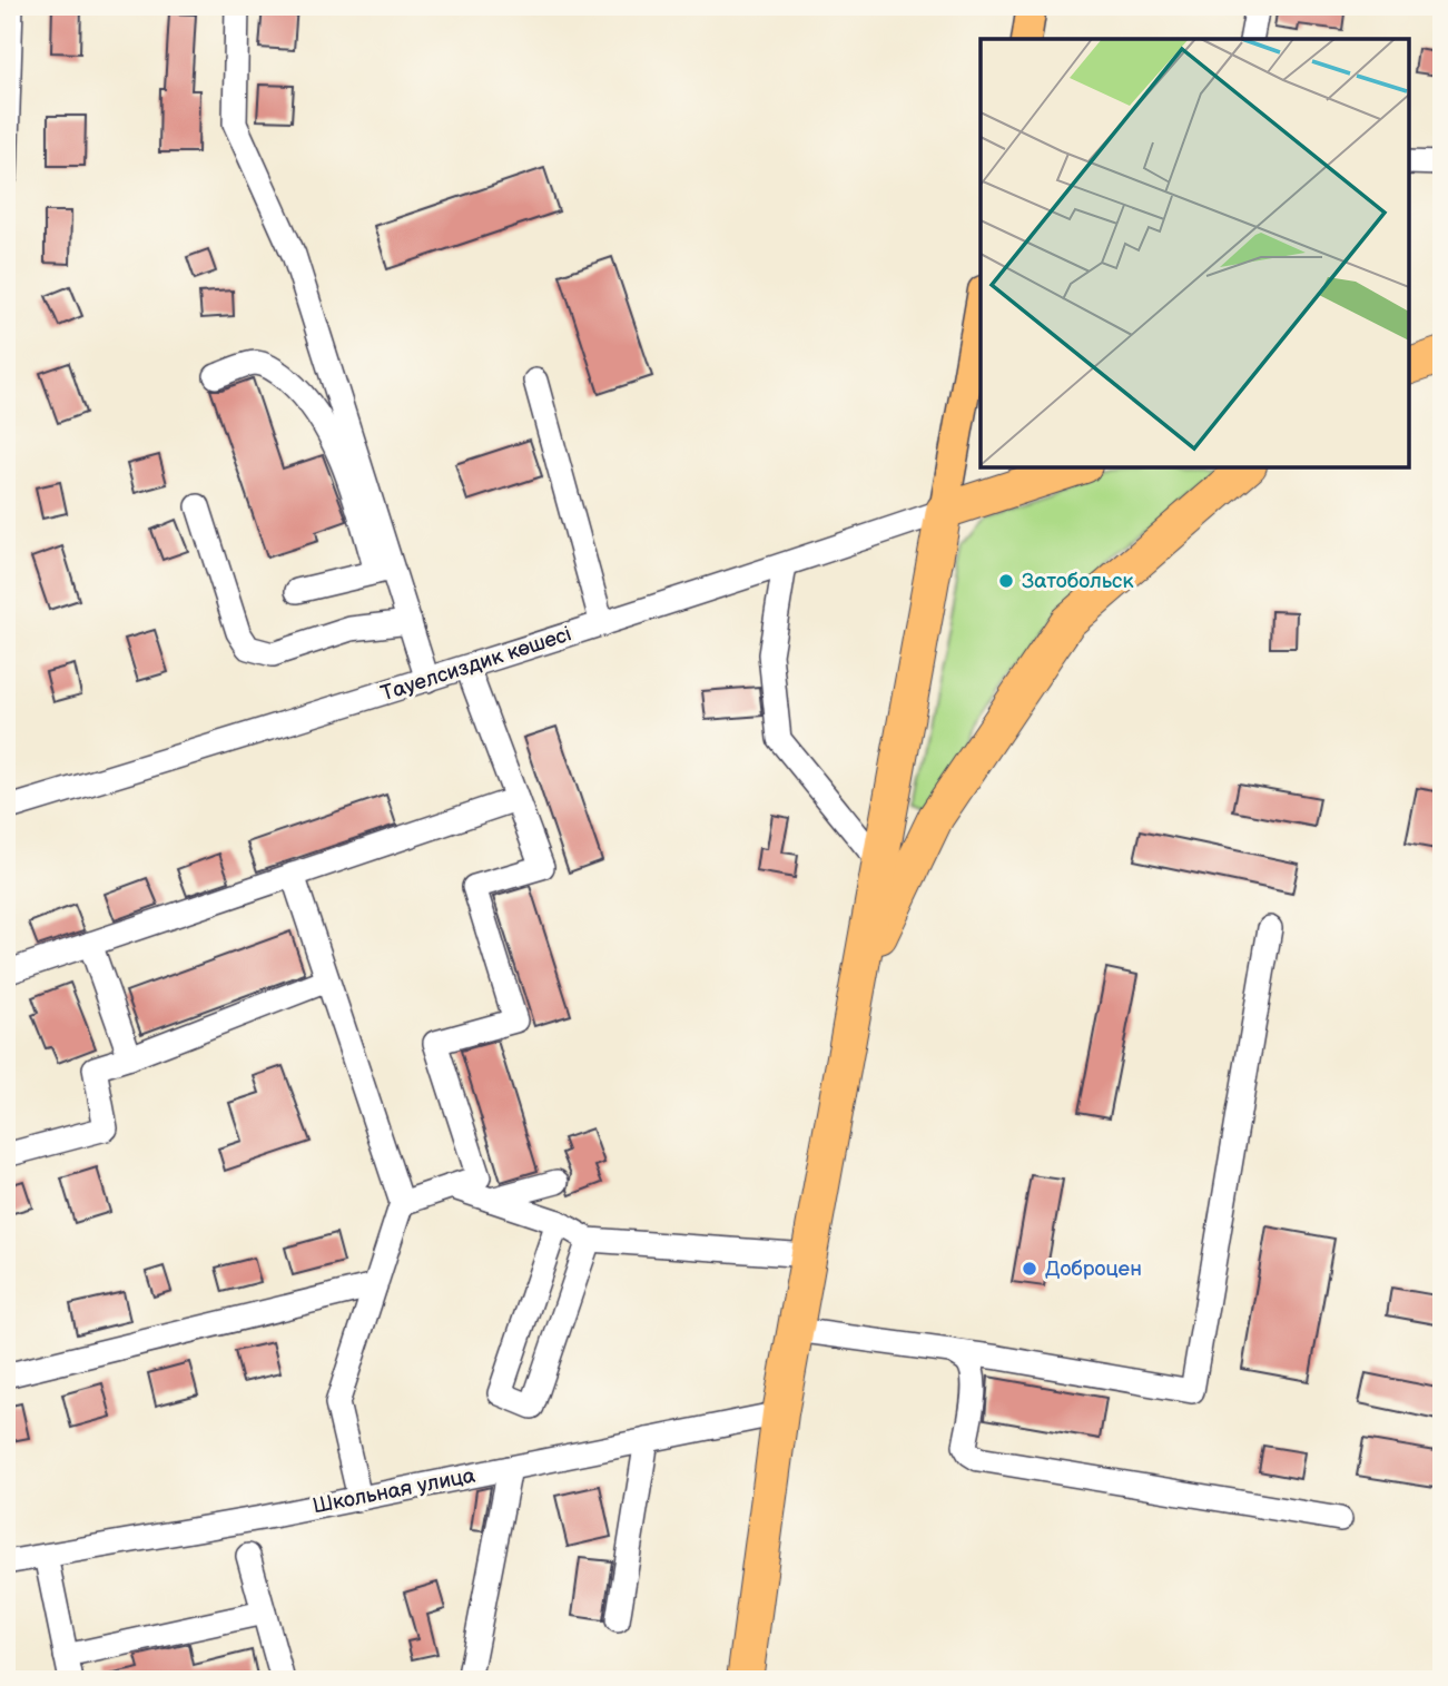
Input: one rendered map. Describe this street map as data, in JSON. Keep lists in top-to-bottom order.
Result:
{
  "streets": {
    "street": ["Тауелсиздик көшесі", "Школьная улица"]
  },
  "places": ["Затобольск", "Доброцен"]
}
